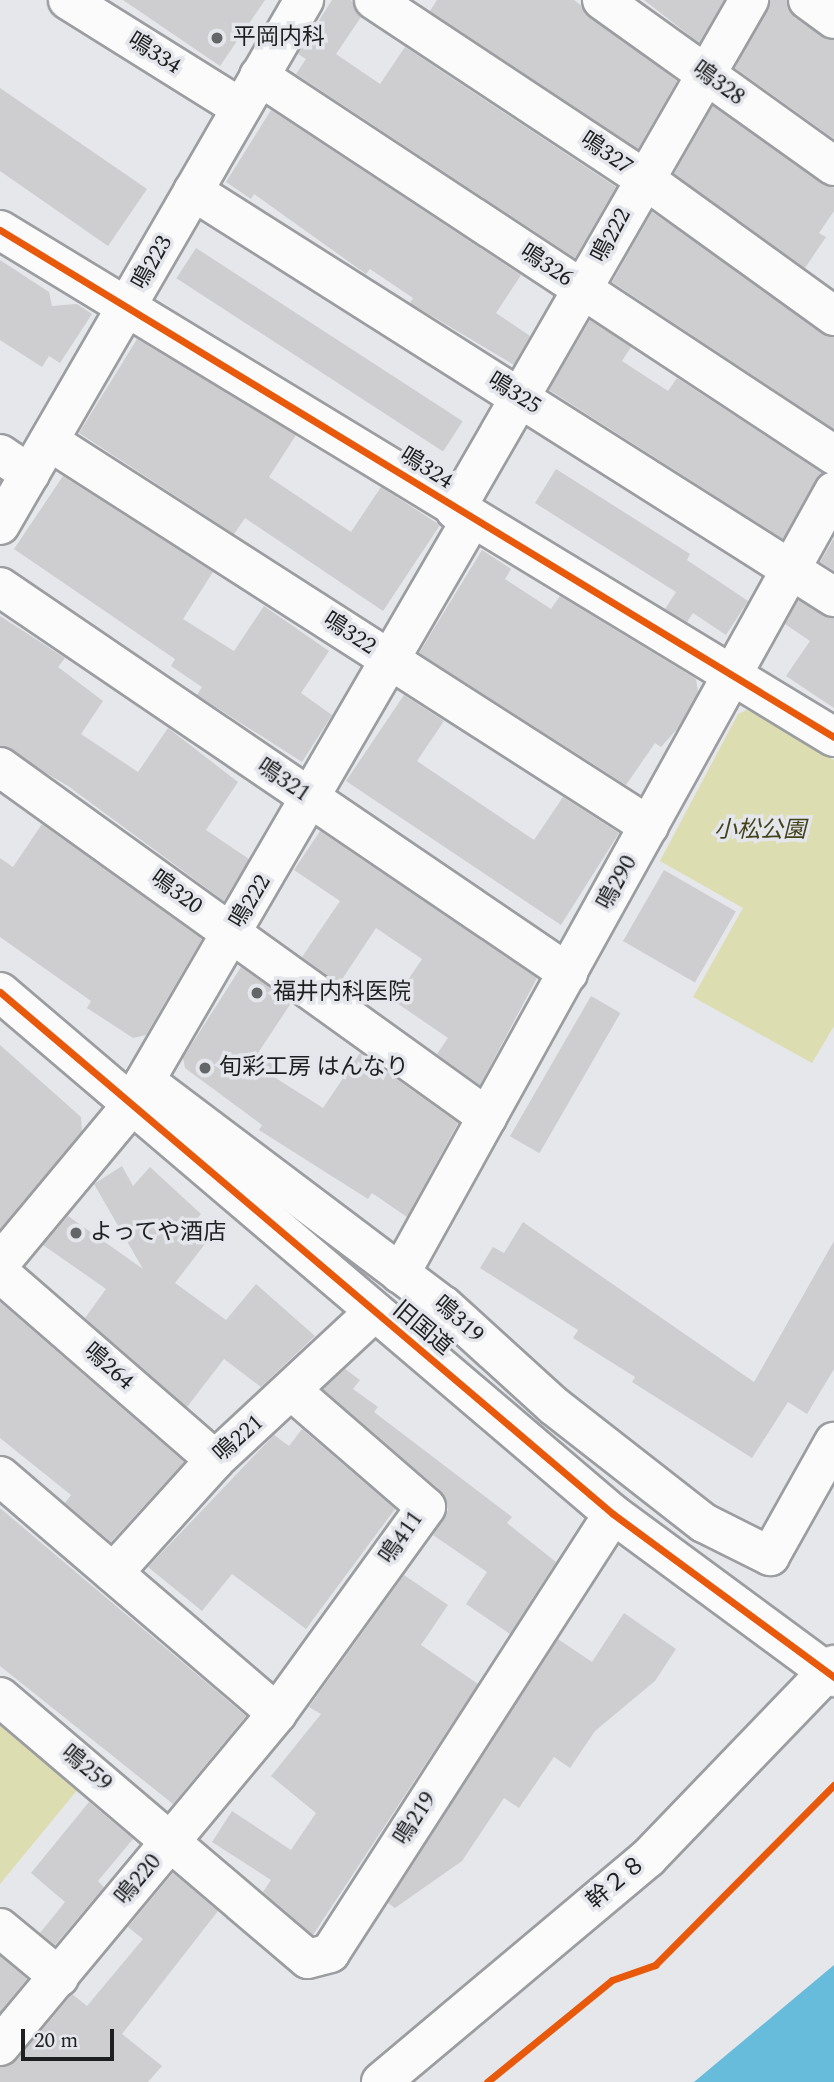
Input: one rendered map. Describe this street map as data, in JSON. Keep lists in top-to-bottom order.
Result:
{
  "streets": {
    "street": [
      "鳴334",
      "鳴328",
      "鳴327",
      "鳴222",
      "鳴223",
      "鳴326",
      "鳴325",
      "鳴324",
      "鳴322",
      "鳴321",
      "鳴290",
      "鳴320",
      "鳴319",
      "旧国道",
      "鳴264",
      "鳴221",
      "鳴411",
      "鳴259",
      "鳴219",
      "鳴220",
      "幹２８"
    ]
  },
  "crossings": [
    ["鳴334", "鳴223"],
    ["鳴334", "鳴326"],
    ["鳴328", "鳴222"],
    ["鳴327", "鳴222"],
    ["鳴222", "鳴326"],
    ["鳴222", "鳴325"],
    ["鳴222", "鳴324"],
    ["鳴222", "鳴322"],
    ["鳴222", "鳴321"],
    ["鳴222", "鳴320"],
    ["鳴222", "鳴319"],
    ["鳴222", "旧国道"],
    ["鳴223", "鳴326"],
    ["鳴223", "鳴325"],
    ["鳴223", "鳴324"],
    ["鳴223", "鳴322"],
    ["鳴325", "鳴290"],
    ["鳴324", "鳴290"],
    ["鳴322", "鳴290"],
    ["鳴321", "鳴290"],
    ["鳴290", "鳴320"],
    ["鳴290", "鳴319"],
    ["鳴319", "旧国道"],
    ["旧国道", "鳴221"],
    ["旧国道", "鳴219"],
    ["旧国道", "幹２８"],
    ["鳴264", "鳴221"],
    ["鳴221", "鳴411"],
    ["鳴411", "鳴220"],
    ["鳴259", "鳴219"],
    ["鳴259", "鳴220"],
    ["鳴219", "鳴220"]
  ],
  "parks": ["小松公園"],
  "places": [
    "平岡内科",
    "福井内科医院",
    "旬彩工房 はんなり",
    "よってや酒店"
  ],
  "scale_bar": "20 m"
}
